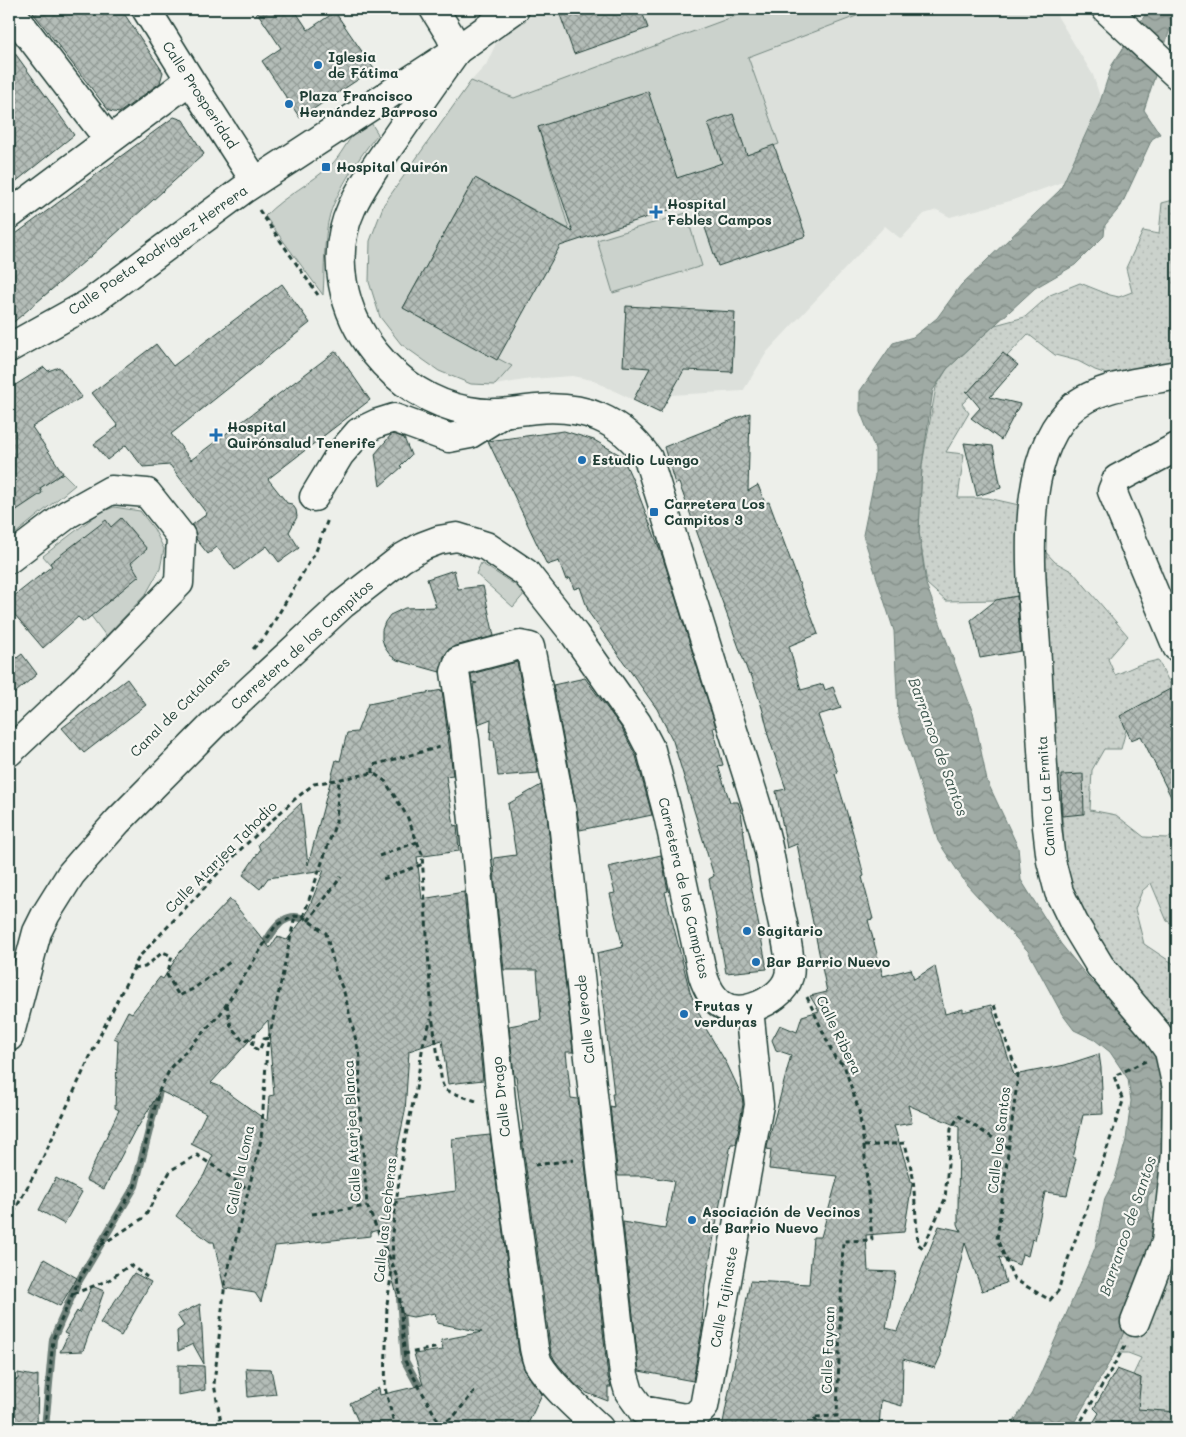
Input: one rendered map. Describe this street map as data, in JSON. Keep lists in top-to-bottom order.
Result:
{
  "streets": {
    "street": [
      "Calle Prosperidad",
      "Calle Poeta Rodríguez Herrera",
      "Carretera de los Campitos",
      "Camino La Ermita",
      "Calle Verode",
      "Calle Drago",
      "Calle Tajinaste"
    ],
    "path": [
      "Calle Atarjea Tahodio",
      "Calle Ribera",
      "Calle Atarjea Blanca",
      "Calle los Santos",
      "Calle la Loma",
      "Calle las Lecheras",
      "Calle Faycan"
    ]
  },
  "crossings": [
    ["Calle Prosperidad", "Calle Poeta Rodríguez Herrera"],
    ["Carretera de los Campitos", "Calle Tajinaste"],
    ["Camino La Ermita", "Calle los Santos"],
    ["Calle Verode", "Calle Drago"],
    ["Calle Verode", "Calle Tajinaste"],
    ["Calle Ribera", "Calle Faycan"],
    ["Calle Atarjea Blanca", "Calle las Lecheras"]
  ],
  "water": ["Barranco de Santos"],
  "places": {
    "other": [
      "Iglesia de Fátima",
      "Plaza Francisco Hernández Barroso",
      "Estudio Luengo",
      "Sagitario",
      "Bar Barrio Nuevo",
      "Frutas y verduras",
      "Asociación de Vecinos de Barrio Nuevo"
    ],
    "transit": ["Hospital Quirón", "Carretera Los Campitos 3"],
    "health": ["Hospital Febles Campos", "Hospital Quirónsalud Tenerife"]
  }
}
